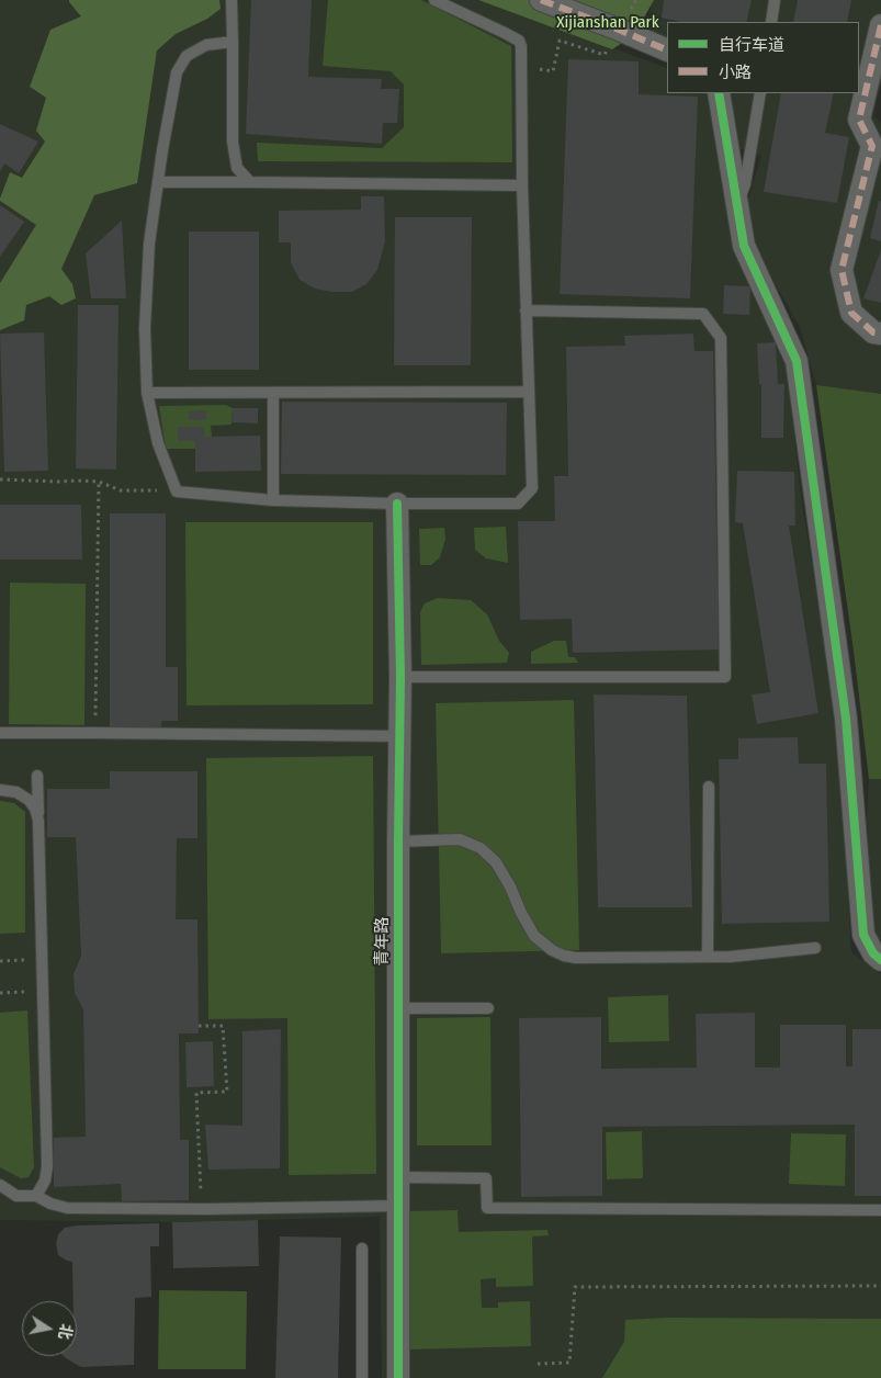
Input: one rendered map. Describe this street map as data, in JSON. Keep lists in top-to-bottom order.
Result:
{
  "streets": {
    "street": ["青年路"]
  },
  "parks": ["Xijianshan Park"],
  "legend": ["自行车道", "小路"],
  "north": "right"
}
